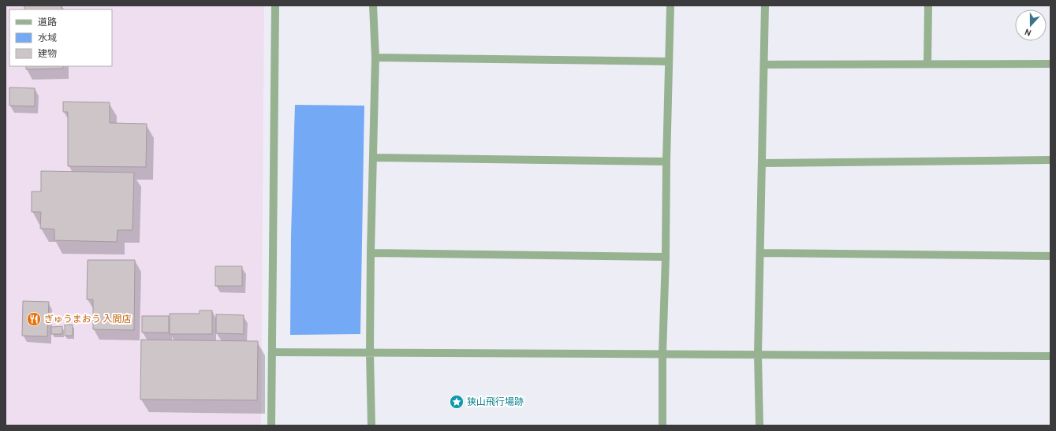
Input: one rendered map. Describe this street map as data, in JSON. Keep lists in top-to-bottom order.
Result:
{
  "places": {
    "restaurant": ["ぎゅうまおう 入間店"],
    "place": ["狭山飛行場跡"]
  },
  "legend": ["道路", "水域", "建物"],
  "north": "bottom"
}
